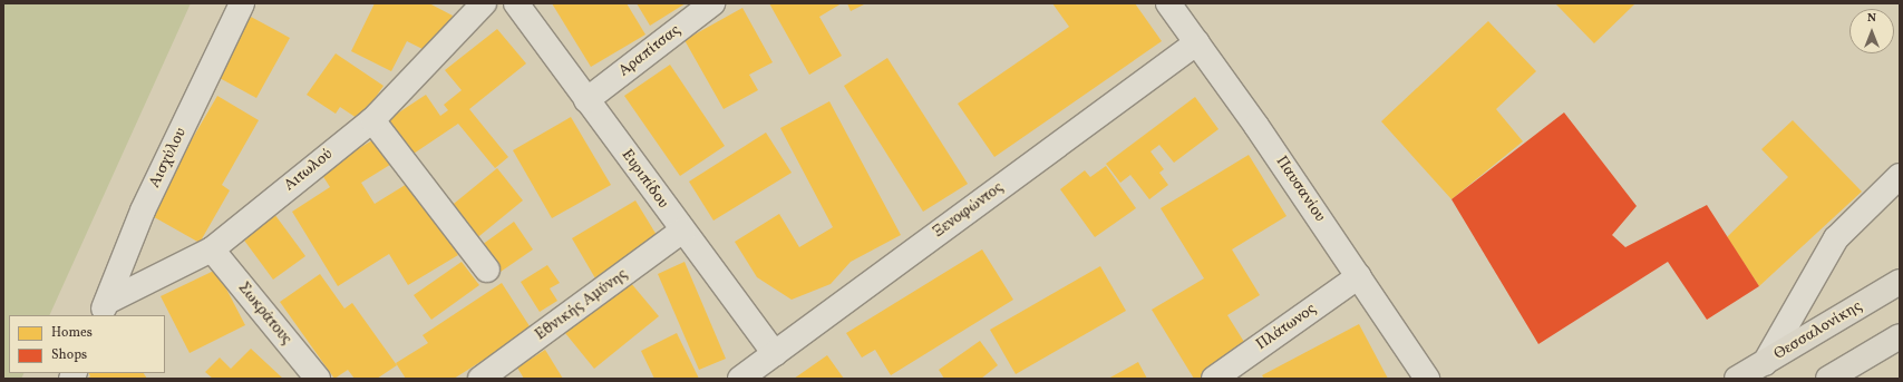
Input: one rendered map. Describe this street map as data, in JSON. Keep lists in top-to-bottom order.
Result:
{
  "streets": {
    "main road": ["Θεσσαλονίκης"],
    "street": [
      "Αραπίτσας",
      "Αισχύλου",
      "Αιτωλού",
      "Ευριπίδου",
      "Παυσανίου",
      "Ξενοφώντος",
      "Εθνικής Αμύνης",
      "Σωκράτους",
      "Πλάτωνος"
    ]
  },
  "crossings": [
    ["Αραπίτσας", "Ευριπίδου"],
    ["Αισχύλου", "Αιτωλού"],
    ["Αιτωλού", "Σωκράτους"],
    ["Ευριπίδου", "Ξενοφώντος"],
    ["Ευριπίδου", "Εθνικής Αμύνης"],
    ["Παυσανίου", "Ξενοφώντος"],
    ["Παυσανίου", "Πλάτωνος"]
  ],
  "legend": ["Homes", "Shops"],
  "north": "top"
}
